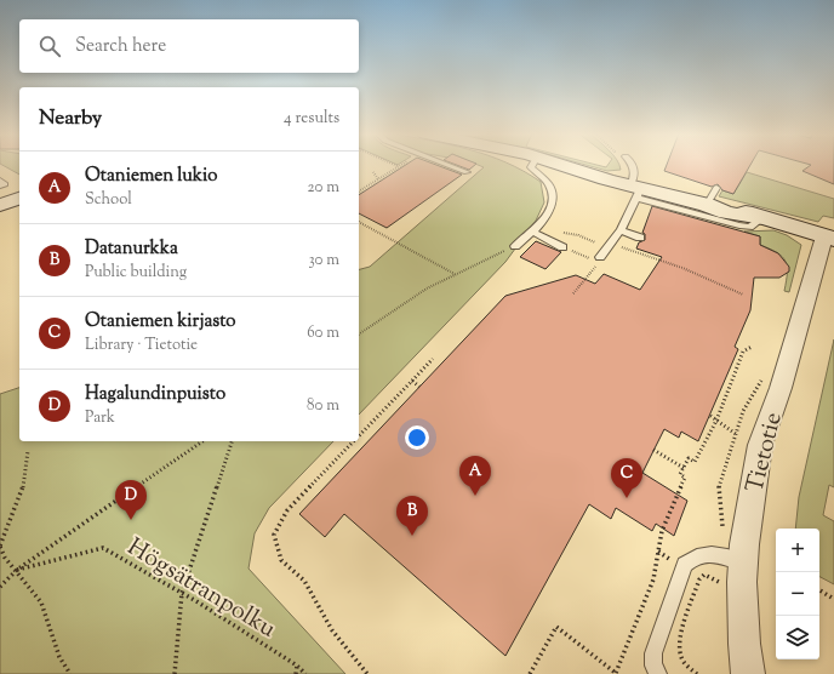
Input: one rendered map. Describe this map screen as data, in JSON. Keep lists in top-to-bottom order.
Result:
{
  "streets": {
    "street": ["Tietotie"],
    "path": ["Högsätranpolku"]
  },
  "page": {
    "search": "Search here",
    "heading": ["Nearby", "4 results"],
    "list": [
      {
        "mark": "A",
        "name": "Otaniemen lukio",
        "note": "School",
        "value": "20 m"
      },
      {
        "mark": "B",
        "name": "Datanurkka",
        "note": "Public building",
        "value": "30 m"
      },
      {
        "mark": "C",
        "name": "Otaniemen kirjasto",
        "note": "Library · Tietotie",
        "value": "60 m"
      },
      {
        "mark": "D",
        "name": "Hagalundinpuisto",
        "note": "Park",
        "value": "80 m"
      }
    ],
    "pins": [
      "A",
      "C",
      "D",
      "B"
    ],
    "map_buttons": ["+", "−"]
  }
}
